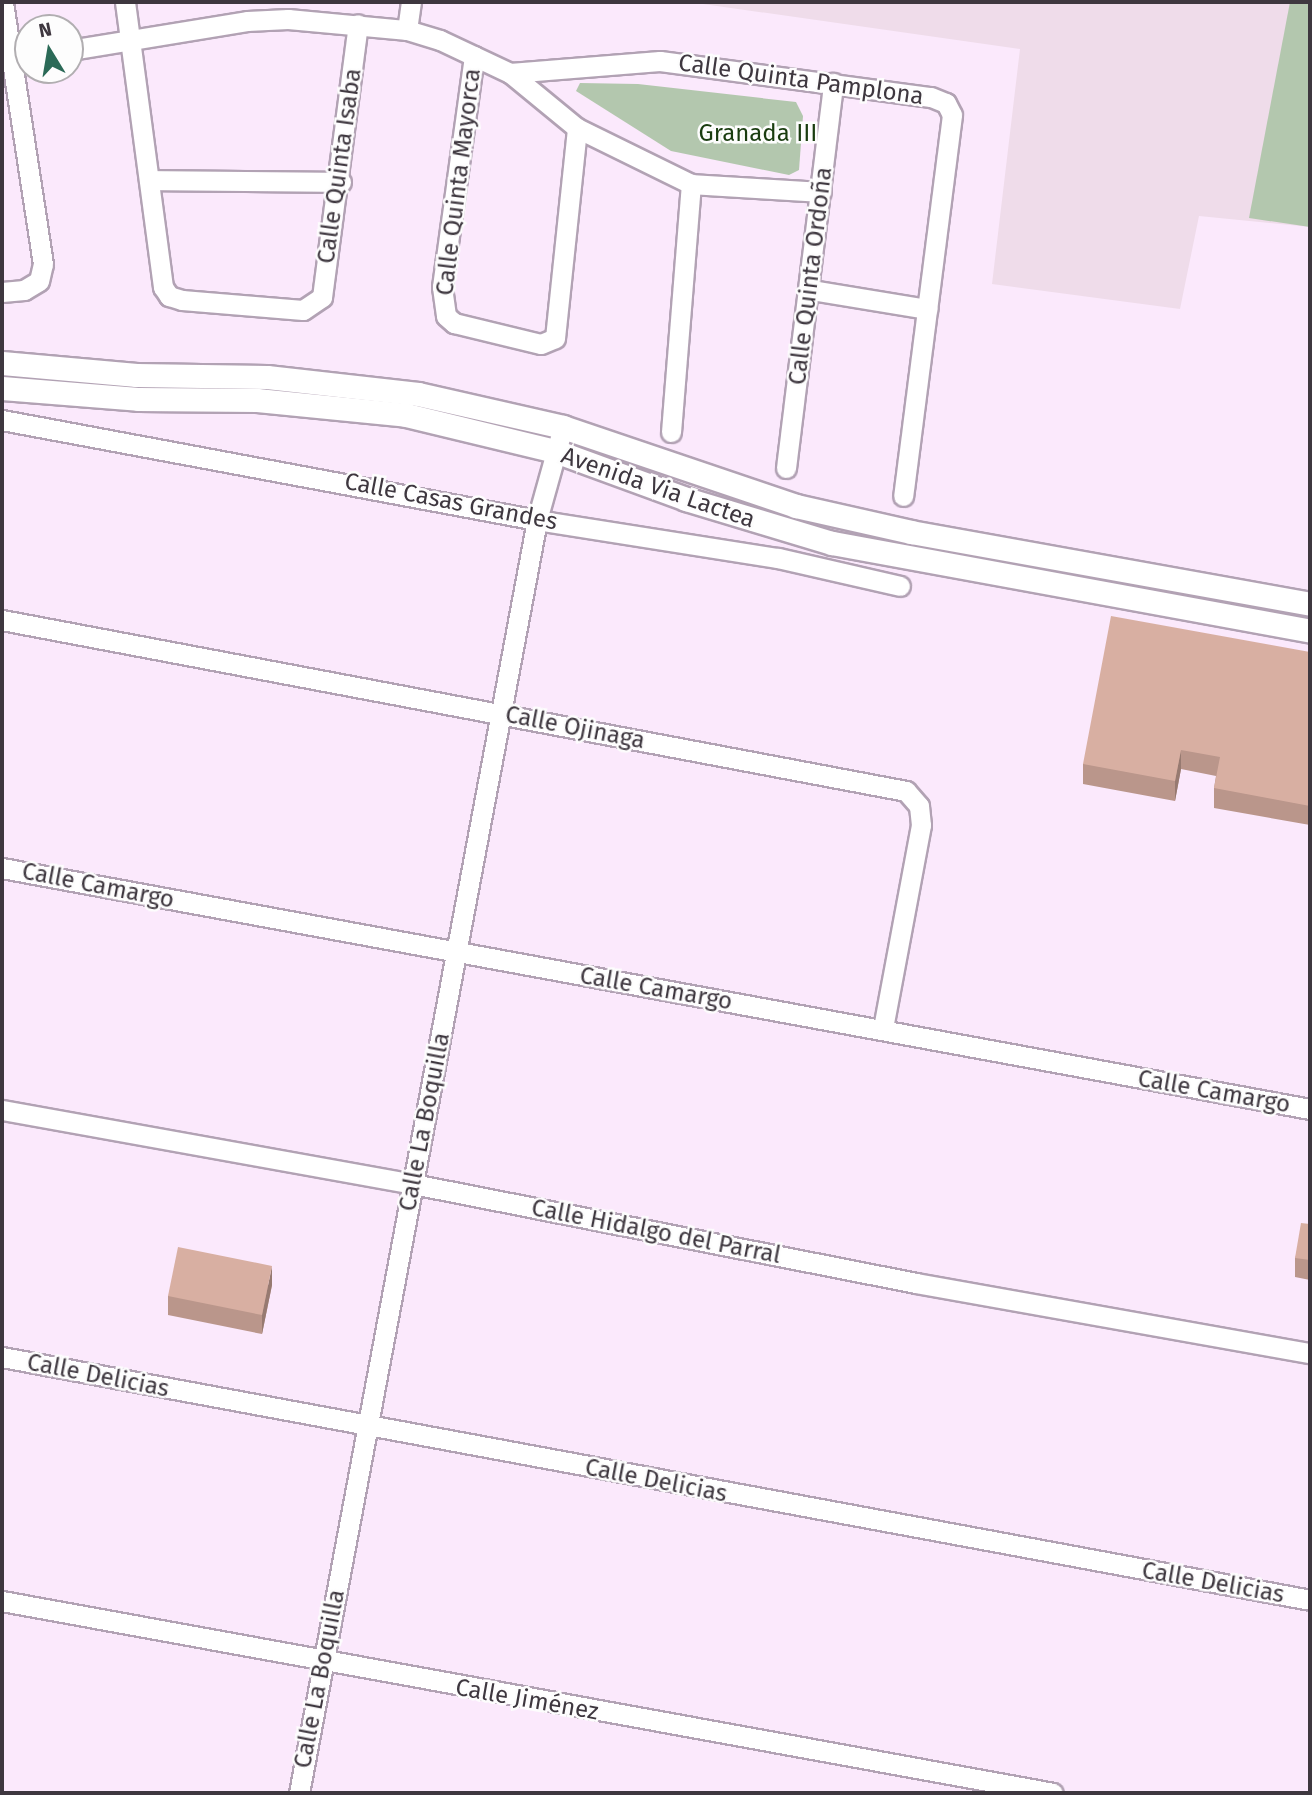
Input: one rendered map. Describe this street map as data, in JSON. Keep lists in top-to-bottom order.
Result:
{
  "streets": {
    "main road": ["Avenida Via Lactea"],
    "street": [
      "Calle Quinta Pamplona",
      "Calle Quinta Isaba",
      "Calle Quinta Mayorca",
      "Calle Quinta Ordoña",
      "Calle Casas Grandes",
      "Calle Ojinaga",
      "Calle Camargo",
      "Calle La Boquilla",
      "Calle Hidalgo del Parral",
      "Calle Delicias",
      "Calle Jiménez"
    ]
  },
  "crossings": [
    ["Calle Quinta Pamplona", "Calle Quinta Ordoña"],
    ["Avenida Via Lactea", "Calle La Boquilla"],
    ["Calle Casas Grandes", "Calle La Boquilla"],
    ["Calle Ojinaga", "Calle Camargo"],
    ["Calle Ojinaga", "Calle La Boquilla"],
    ["Calle Camargo", "Calle La Boquilla"],
    ["Calle La Boquilla", "Calle Hidalgo del Parral"],
    ["Calle La Boquilla", "Calle Delicias"],
    ["Calle La Boquilla", "Calle Jiménez"]
  ],
  "parks": ["Granada III"],
  "north": "top"
}
